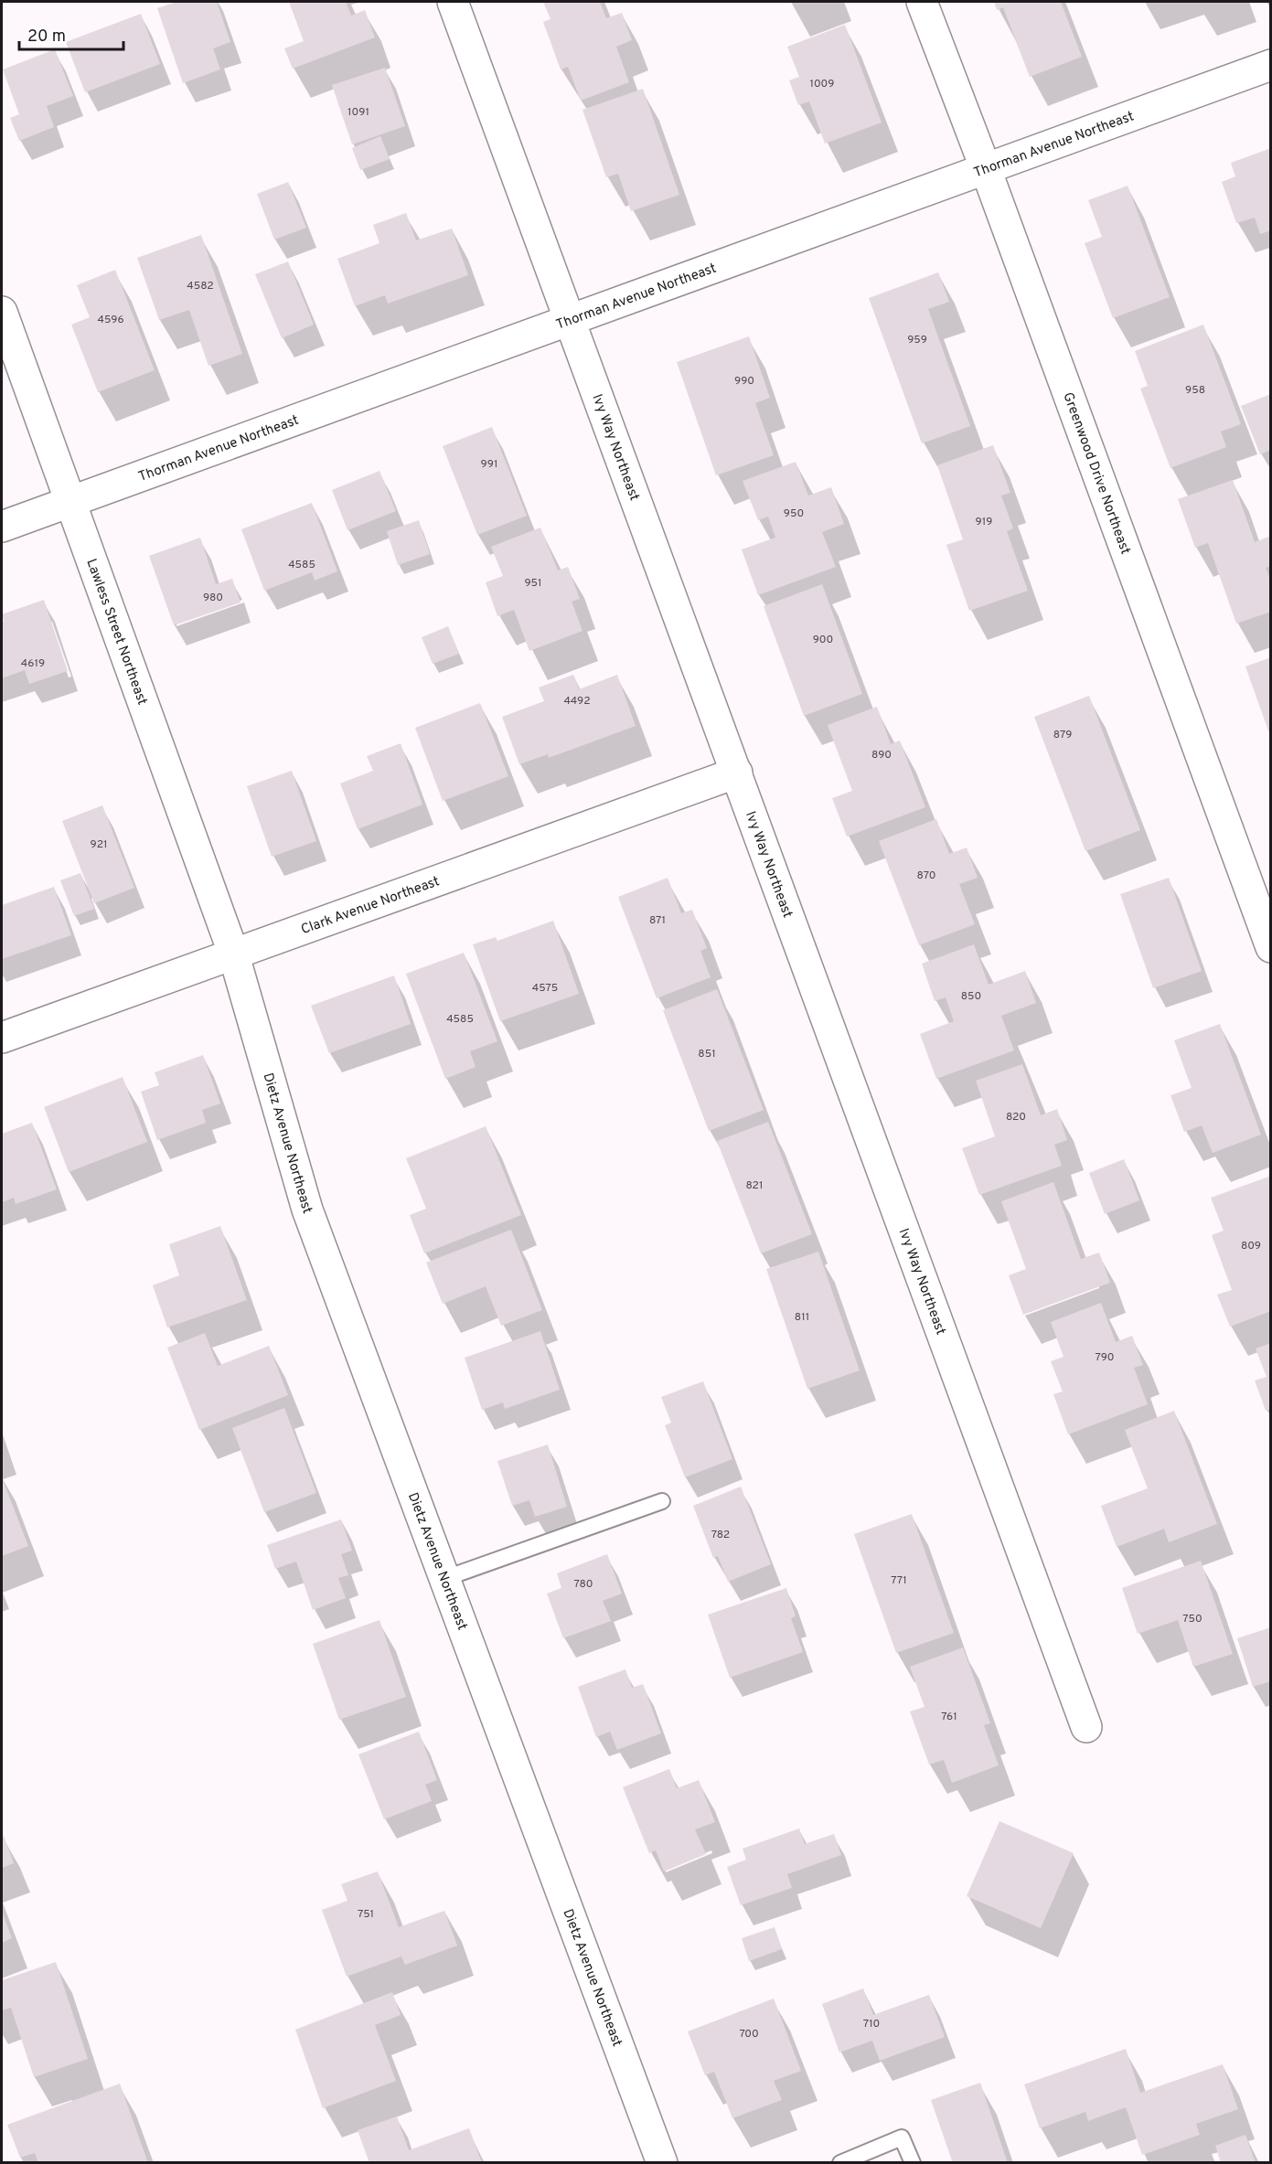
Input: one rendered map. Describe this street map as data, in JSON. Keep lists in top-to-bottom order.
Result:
{
  "streets": {
    "street": [
      "Thorman Avenue Northeast",
      "Ivy Way Northeast",
      "Greenwood Drive Northeast",
      "Lawless Street Northeast",
      "Clark Avenue Northeast",
      "Dietz Avenue Northeast"
    ]
  },
  "crossings": [
    ["Thorman Avenue Northeast", "Ivy Way Northeast"],
    ["Thorman Avenue Northeast", "Greenwood Drive Northeast"],
    ["Thorman Avenue Northeast", "Lawless Street Northeast"],
    ["Ivy Way Northeast", "Clark Avenue Northeast"],
    ["Lawless Street Northeast", "Clark Avenue Northeast"],
    ["Lawless Street Northeast", "Dietz Avenue Northeast"],
    ["Clark Avenue Northeast", "Dietz Avenue Northeast"]
  ],
  "house_numbers": [
    "1009",
    "1091",
    "4582",
    "4596",
    "959",
    "990",
    "958",
    "991",
    "950",
    "919",
    "4585",
    "951",
    "980",
    "900",
    "4619",
    "4492",
    "879",
    "890",
    "921",
    "870",
    "871",
    "4575",
    "850",
    "4585",
    "851",
    "820",
    "821",
    "809",
    "811",
    "790",
    "782",
    "771",
    "780",
    "750",
    "761",
    "751",
    "710",
    "700"
  ],
  "scale_bar": "20 m"
}
